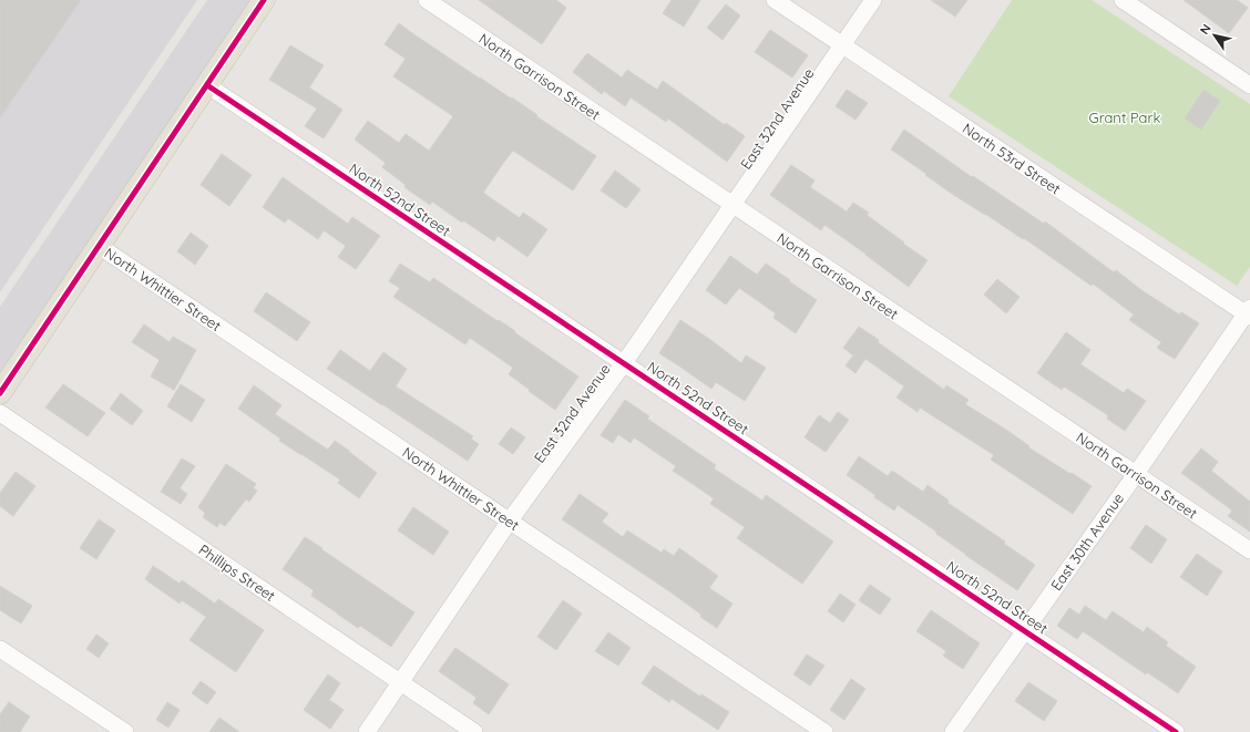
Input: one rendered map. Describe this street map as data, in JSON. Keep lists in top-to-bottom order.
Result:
{
  "streets": {
    "street": [
      "North Garrison Street",
      "East 32nd Avenue",
      "North 53rd Street",
      "North 52nd Street",
      "North Whittier Street",
      "East 30th Avenue",
      "Phillips Street"
    ]
  },
  "crossings": [
    ["North Garrison Street", "East 32nd Avenue"],
    ["North Garrison Street", "East 30th Avenue"],
    ["East 32nd Avenue", "North 53rd Street"],
    ["East 32nd Avenue", "North 52nd Street"],
    ["East 32nd Avenue", "North Whittier Street"],
    ["East 32nd Avenue", "Phillips Street"],
    ["North 53rd Street", "East 30th Avenue"],
    ["North 52nd Street", "East 30th Avenue"]
  ],
  "parks": ["Grant Park"],
  "north": "top left"
}
